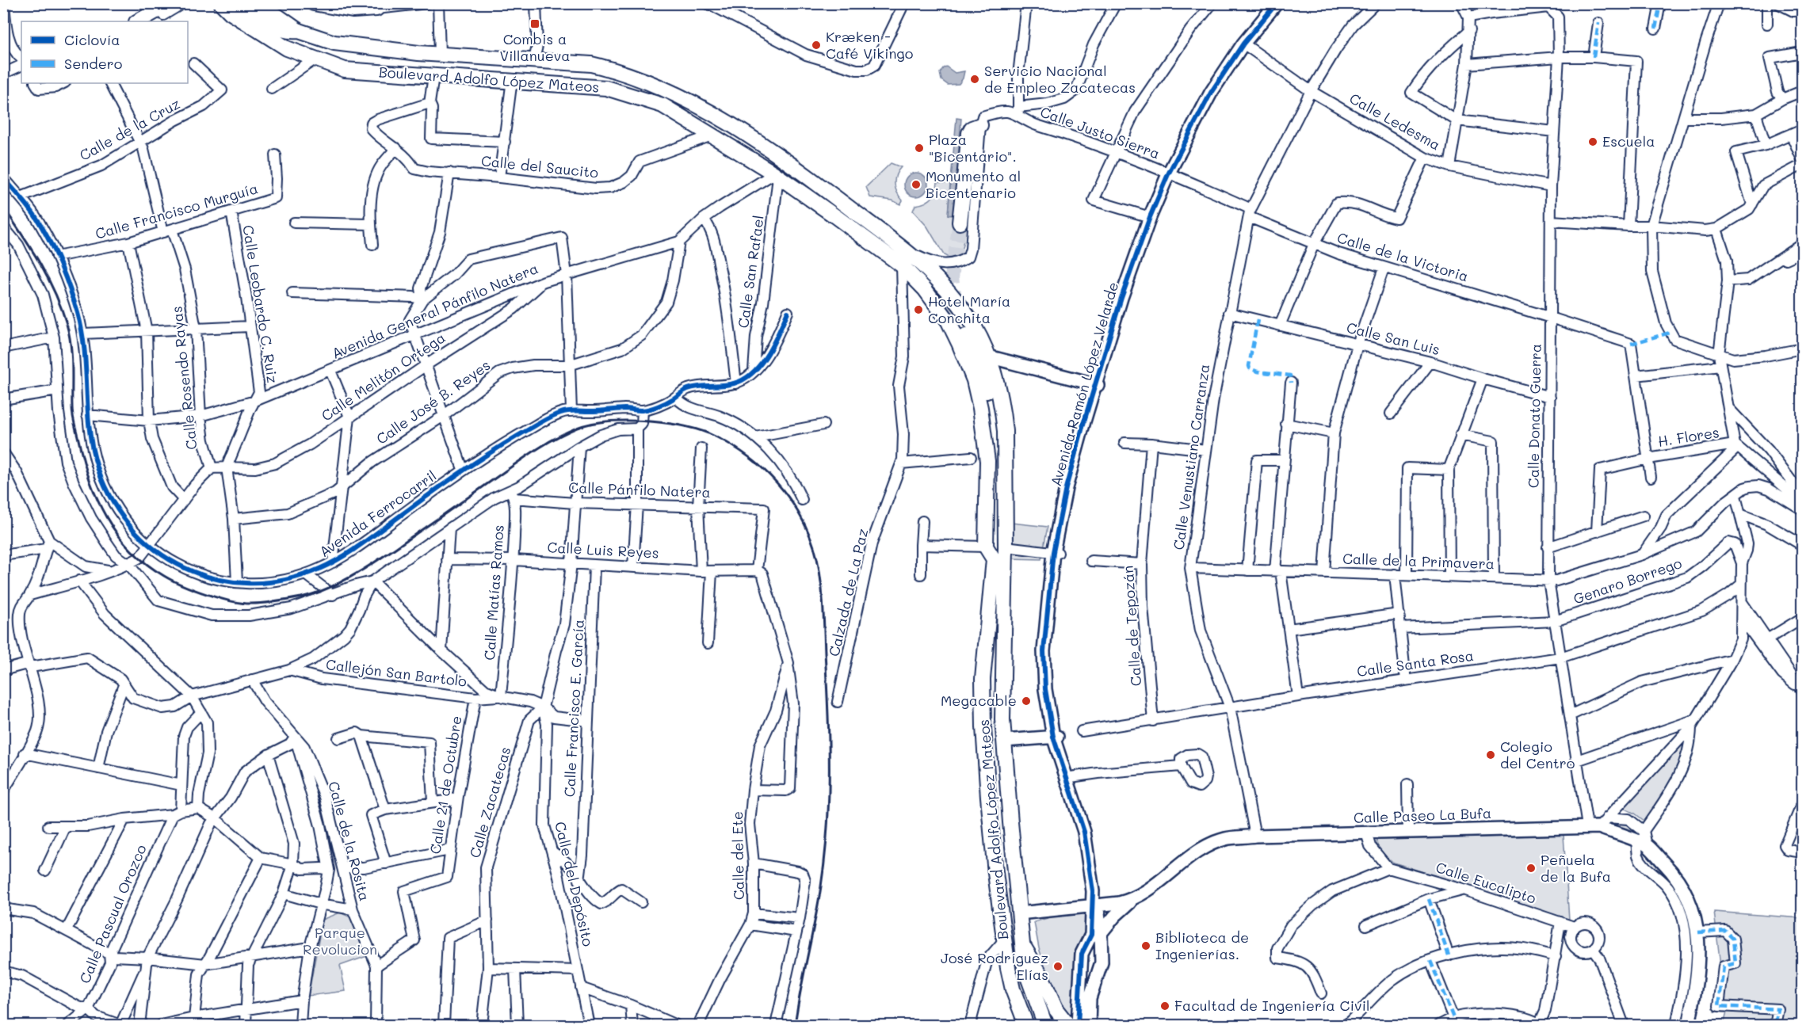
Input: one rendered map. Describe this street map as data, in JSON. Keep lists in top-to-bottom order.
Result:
{
  "streets": {
    "main road": ["Boulevard Adolfo López Mateos"],
    "street": [
      "Calle Ledesma",
      "Calle de la Cruz",
      "Calle Justo Sierra",
      "Calle del Saucito",
      "Calle Francisco Murguía",
      "Calle de la Victoria",
      "Calle San Rafael",
      "Calle Leobardo C. Ruiz",
      "Avenida General Pánfilo Natera",
      "Calle San Luis",
      "Calle Melitón Ortega",
      "Calle Rosendo Rayas",
      "Avenida Ramón López Velarde",
      "Calle José B. Reyes",
      "Calle Donato Guerra",
      "H. Flores",
      "Calle Venustiano Carranza",
      "Calle Pánfilo Natera",
      "Avenida Ferrocarril",
      "Calle Luis Reyes",
      "Calle de la Primavera",
      "Genaro Borrego",
      "Calle Matías Ramos",
      "Calzada de La Paz",
      "Calle de Tepozán",
      "Calle Santa Rosa",
      "Callejón San Bartolo",
      "Calle Francisco E. García",
      "Calle 21 de Octubre",
      "Calle Zacatecas",
      "Calle Paseo La Bufa",
      "Calle de la Rosita",
      "Calle del Ete",
      "Calle Eucalipto",
      "Calle del Depósito",
      "Calle Pascual Orozco"
    ]
  },
  "crossings": [
    ["Boulevard Adolfo López Mateos", "Calle del Saucito"],
    ["Boulevard Adolfo López Mateos", "Calle San Rafael"],
    ["Boulevard Adolfo López Mateos", "Avenida General Pánfilo Natera"],
    ["Boulevard Adolfo López Mateos", "Calzada de La Paz"],
    ["Boulevard Adolfo López Mateos", "Calle Paseo La Bufa"],
    ["Calle Ledesma", "Calle Donato Guerra"],
    ["Calle Ledesma", "Calle Venustiano Carranza"],
    ["Calle de la Cruz", "Calle Rosendo Rayas"],
    ["Calle de la Cruz", "Avenida Ferrocarril"],
    ["Calle Justo Sierra", "Calle de la Victoria"],
    ["Calle Justo Sierra", "Avenida Ramón López Velarde"],
    ["Calle Justo Sierra", "Calle Venustiano Carranza"],
    ["Calle Francisco Murguía", "Calle Leobardo C. Ruiz"],
    ["Calle Francisco Murguía", "Calle Rosendo Rayas"],
    ["Calle Francisco Murguía", "Avenida Ferrocarril"],
    ["Calle de la Victoria", "Calle Donato Guerra"],
    ["Calle de la Victoria", "Calle Venustiano Carranza"],
    ["Calle San Rafael", "Avenida General Pánfilo Natera"],
    ["Calle Leobardo C. Ruiz", "Avenida General Pánfilo Natera"],
    ["Calle Leobardo C. Ruiz", "Calle Melitón Ortega"],
    ["Avenida General Pánfilo Natera", "Calle Melitón Ortega"],
    ["Avenida General Pánfilo Natera", "Calle Rosendo Rayas"],
    ["Avenida General Pánfilo Natera", "Calle José B. Reyes"],
    ["Avenida General Pánfilo Natera", "Avenida Ferrocarril"],
    ["Calle San Luis", "Calle Donato Guerra"],
    ["Calle San Luis", "Calle Venustiano Carranza"],
    ["Calle Melitón Ortega", "Calle Rosendo Rayas"],
    ["Avenida Ramón López Velarde", "Calle Paseo La Bufa"],
    ["Calle Donato Guerra", "Calle de la Primavera"],
    ["Calle Donato Guerra", "Genaro Borrego"],
    ["Calle Donato Guerra", "Calle Santa Rosa"],
    ["Calle Donato Guerra", "Calle Paseo La Bufa"],
    ["Calle Venustiano Carranza", "Calle de la Primavera"],
    ["Calle Venustiano Carranza", "Calle Santa Rosa"],
    ["Calle Venustiano Carranza", "Calle Paseo La Bufa"],
    ["Calle Pánfilo Natera", "Calle Luis Reyes"],
    ["Calle Pánfilo Natera", "Calle Matías Ramos"],
    ["Calle Luis Reyes", "Calle Matías Ramos"],
    ["Calle Luis Reyes", "Calle Francisco E. García"],
    ["Calle Matías Ramos", "Callejón San Bartolo"],
    ["Calle de Tepozán", "Calle Santa Rosa"],
    ["Callejón San Bartolo", "Calle 21 de Octubre"],
    ["Calle 21 de Octubre", "Calle de la Rosita"],
    ["Calle Zacatecas", "Calle del Depósito"]
  ],
  "parks": ["Parque Revolucion"],
  "places": {
    "transit": ["Combis a Villanueva"],
    "other": [
      "Kræken - Café Vikingo",
      "Servicio Nacional de Empleo Zacatecas",
      "Escuela",
      "Plaza \"Bicentario\".",
      "Monumento al Bicentenario",
      "Hotel María Conchita",
      "Megacable",
      "Colegio del Centro",
      "Peñuela de la Bufa",
      "Biblioteca de Ingenierías.",
      "José Rodríguez Elías",
      "Facultad de Ingeniería Civil"
    ]
  },
  "legend": ["Ciclovía", "Sendero"]
}
